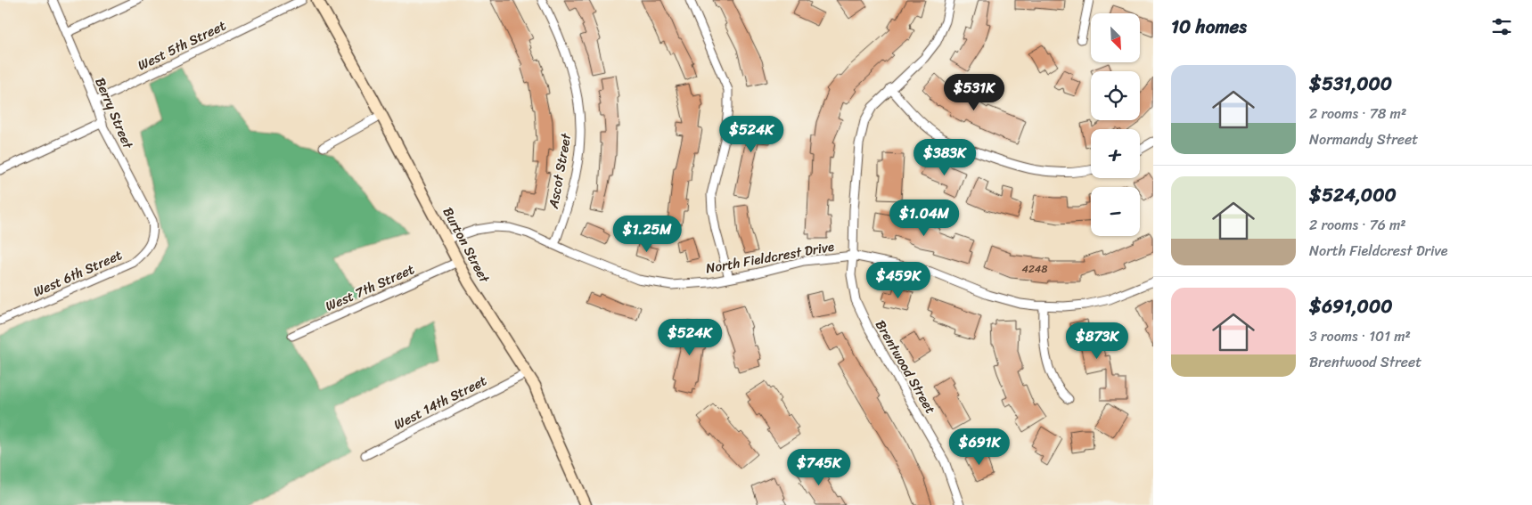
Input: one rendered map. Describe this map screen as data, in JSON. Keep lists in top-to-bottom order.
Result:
{
  "streets": {
    "street": [
      "West 5th Street",
      "Berry Street",
      "Ascot Street",
      "Burton Street",
      "North Fieldcrest Drive",
      "West 6th Street",
      "West 7th Street",
      "Brentwood Street",
      "West 14th Street"
    ]
  },
  "crossings": [
    ["West 5th Street", "Berry Street"],
    ["Berry Street", "West 6th Street"],
    ["Ascot Street", "North Fieldcrest Drive"],
    ["Burton Street", "North Fieldcrest Drive"],
    ["Burton Street", "West 7th Street"],
    ["Burton Street", "West 14th Street"],
    ["North Fieldcrest Drive", "Brentwood Street"]
  ],
  "house_numbers": ["4248"],
  "north": "bottom right",
  "page": {
    "heading": "10 homes",
    "map_buttons": ["+", "−"],
    "list": [
      {
        "name": "$531,000",
        "note": "2 rooms · 78 m² · Normandy Street"
      },
      {
        "name": "$524,000",
        "note": "2 rooms · 76 m² · North Fieldcrest Drive"
      },
      {
        "name": "$691,000",
        "note": "3 rooms · 101 m² · Brentwood Street"
      }
    ],
    "price": [
      "$531K",
      "$524K",
      "$383K",
      "$1.04M",
      "$1.25M",
      "$459K",
      "$524K",
      "$873K",
      "$691K",
      "$745K"
    ]
  }
}
